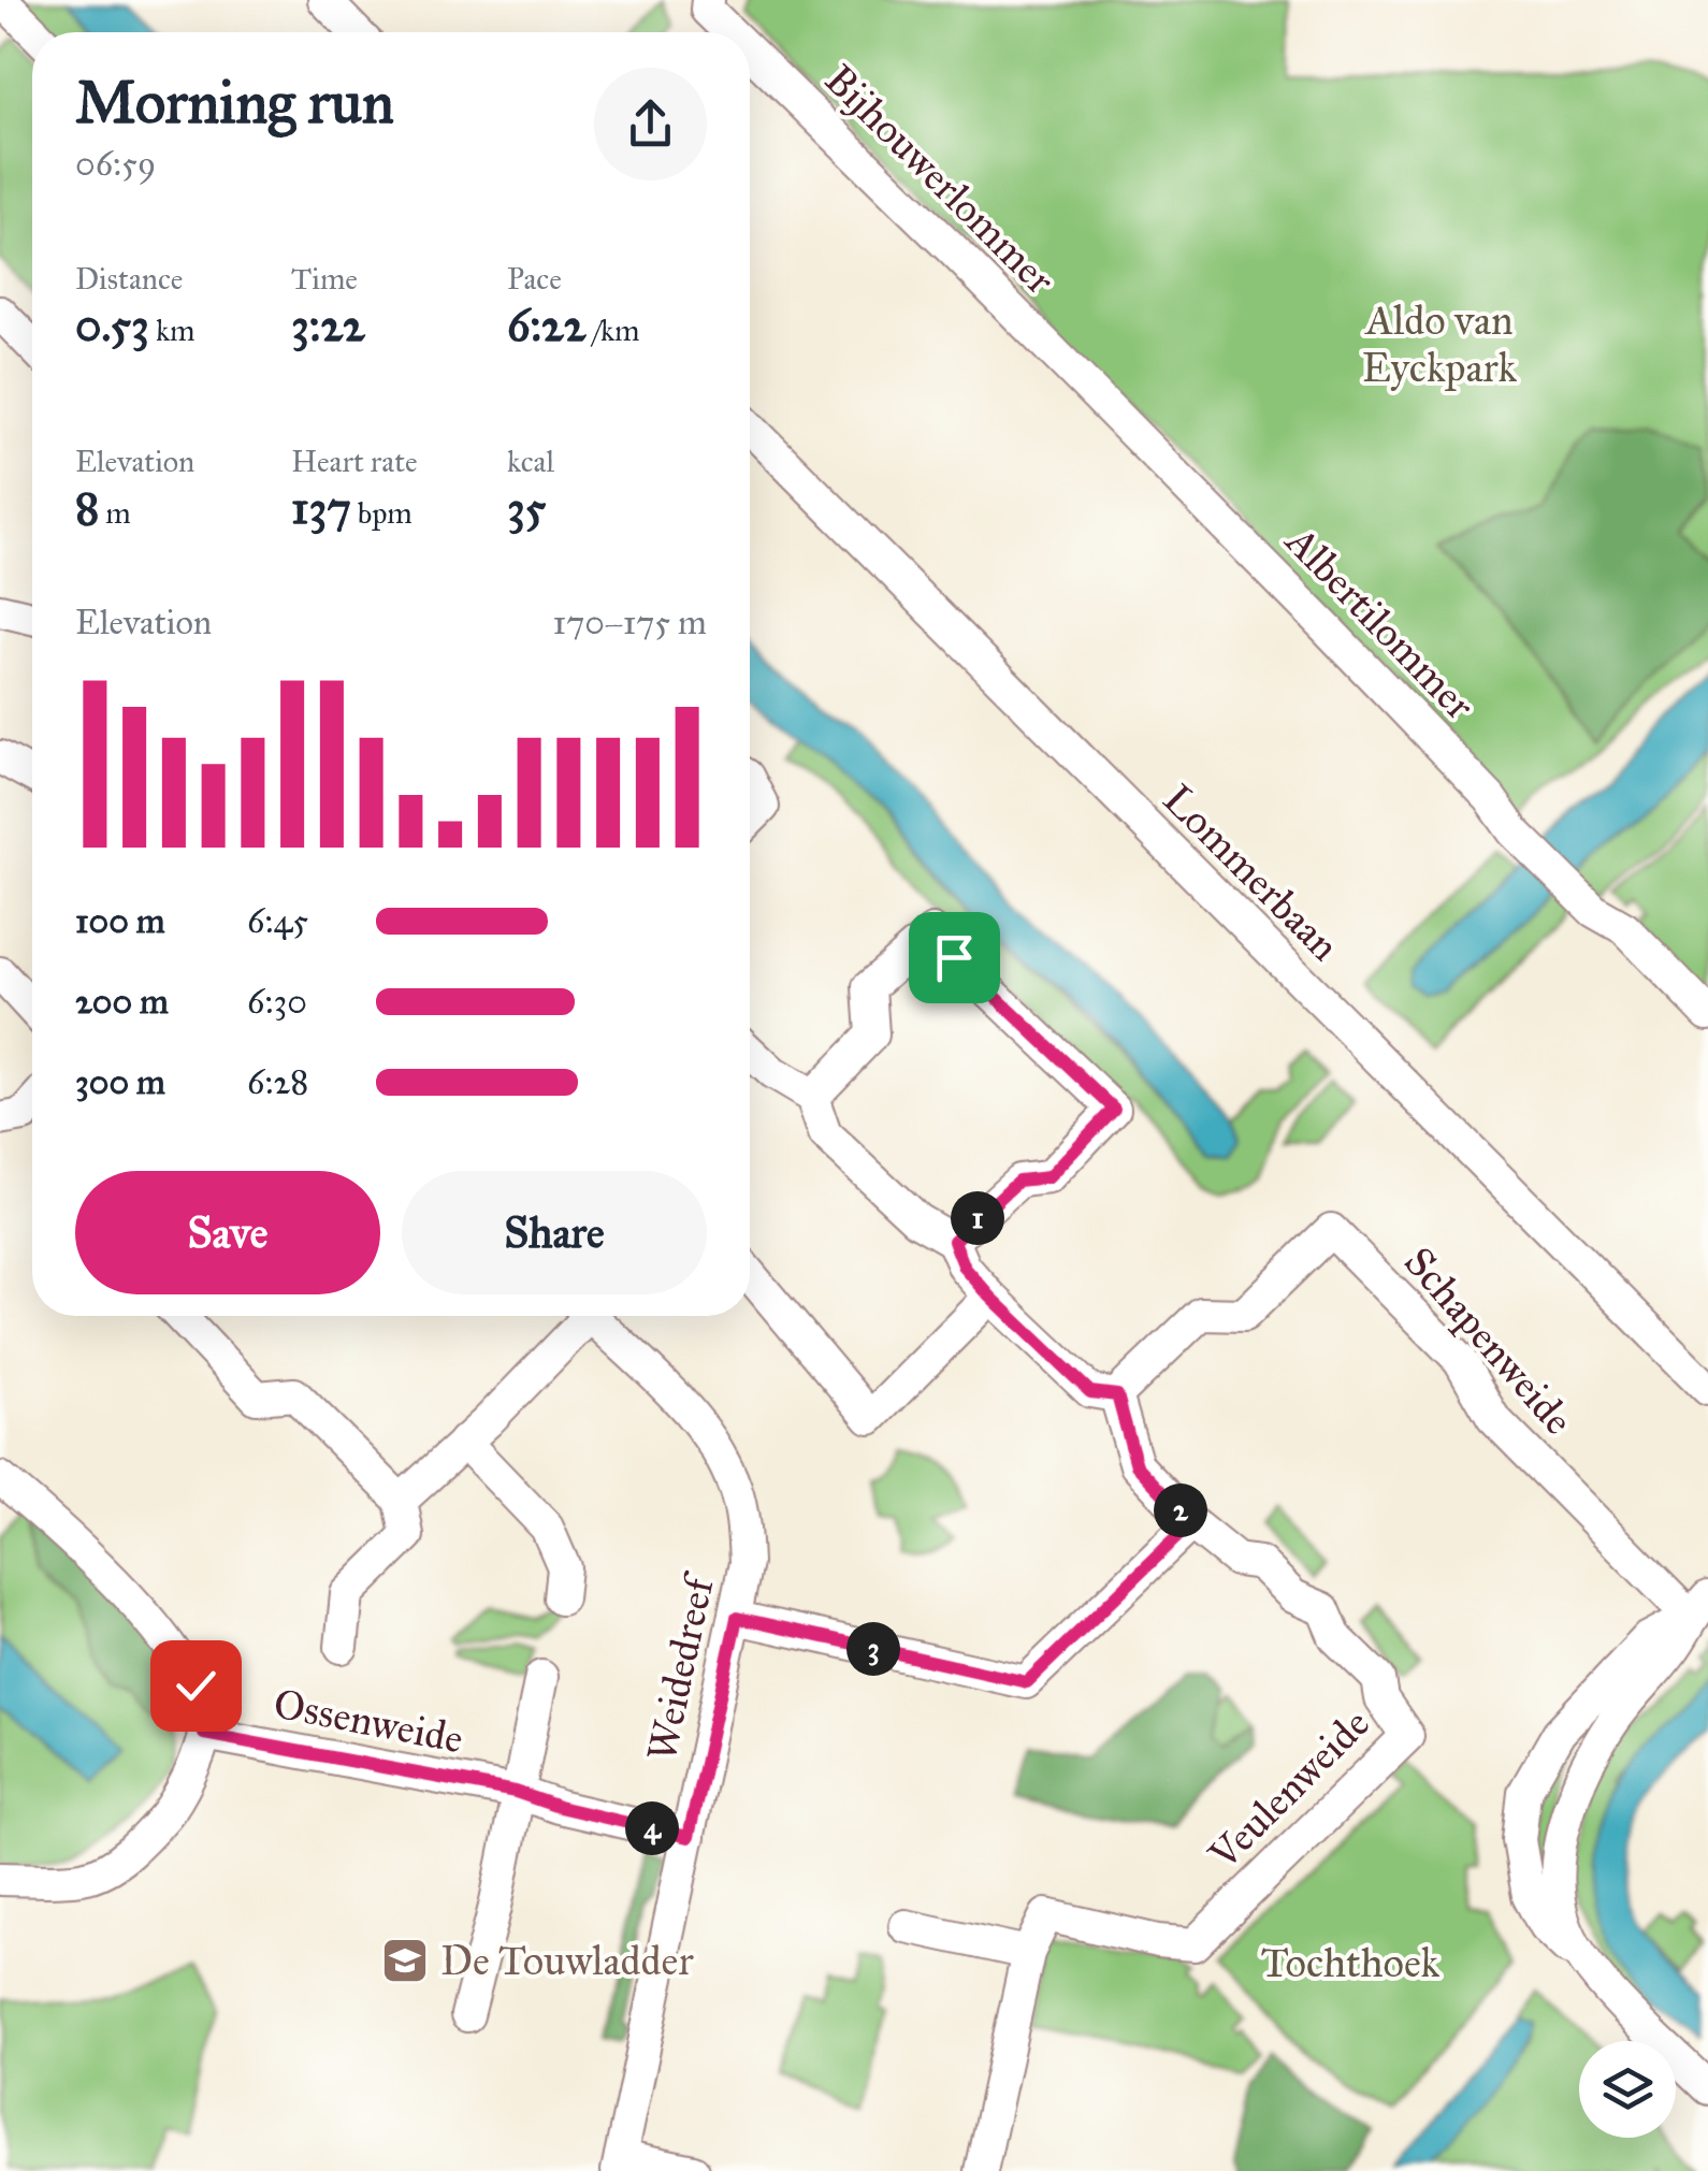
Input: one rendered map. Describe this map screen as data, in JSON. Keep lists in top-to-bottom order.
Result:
{
  "streets": {
    "street": [
      "Bijhouwerlommer",
      "Albertilommer",
      "Lommerbaan",
      "Schapenweide",
      "Weidedreef",
      "Ossenweide",
      "Veulenweide"
    ]
  },
  "crossings": [
    ["Bijhouwerlommer", "Albertilommer"],
    ["Weidedreef", "Ossenweide"]
  ],
  "parks": ["Aldo van Eyckpark", "Tochthoek"],
  "places": {
    "school or university": ["De Touwladder"]
  },
  "page": {
    "heading": ["Morning run", "06:59"],
    "stats": [
      ["Distance", "0.53 km"],
      ["Time", "3:22"],
      ["Pace", "6:22 /km"],
      ["Elevation", "8 m"],
      ["Heart rate", "137 bpm"],
      ["kcal", "35"]
    ],
    "chart": ["Elevation", "170–175 m"],
    "list": [
      {
        "name": "100 m",
        "note": "6:45"
      },
      {
        "name": "200 m",
        "note": "6:30"
      },
      {
        "name": "300 m",
        "note": "6:28"
      }
    ],
    "buttons": ["Save", "Share"],
    "pins": [
      "1",
      "2",
      "3",
      "4"
    ]
  }
}
